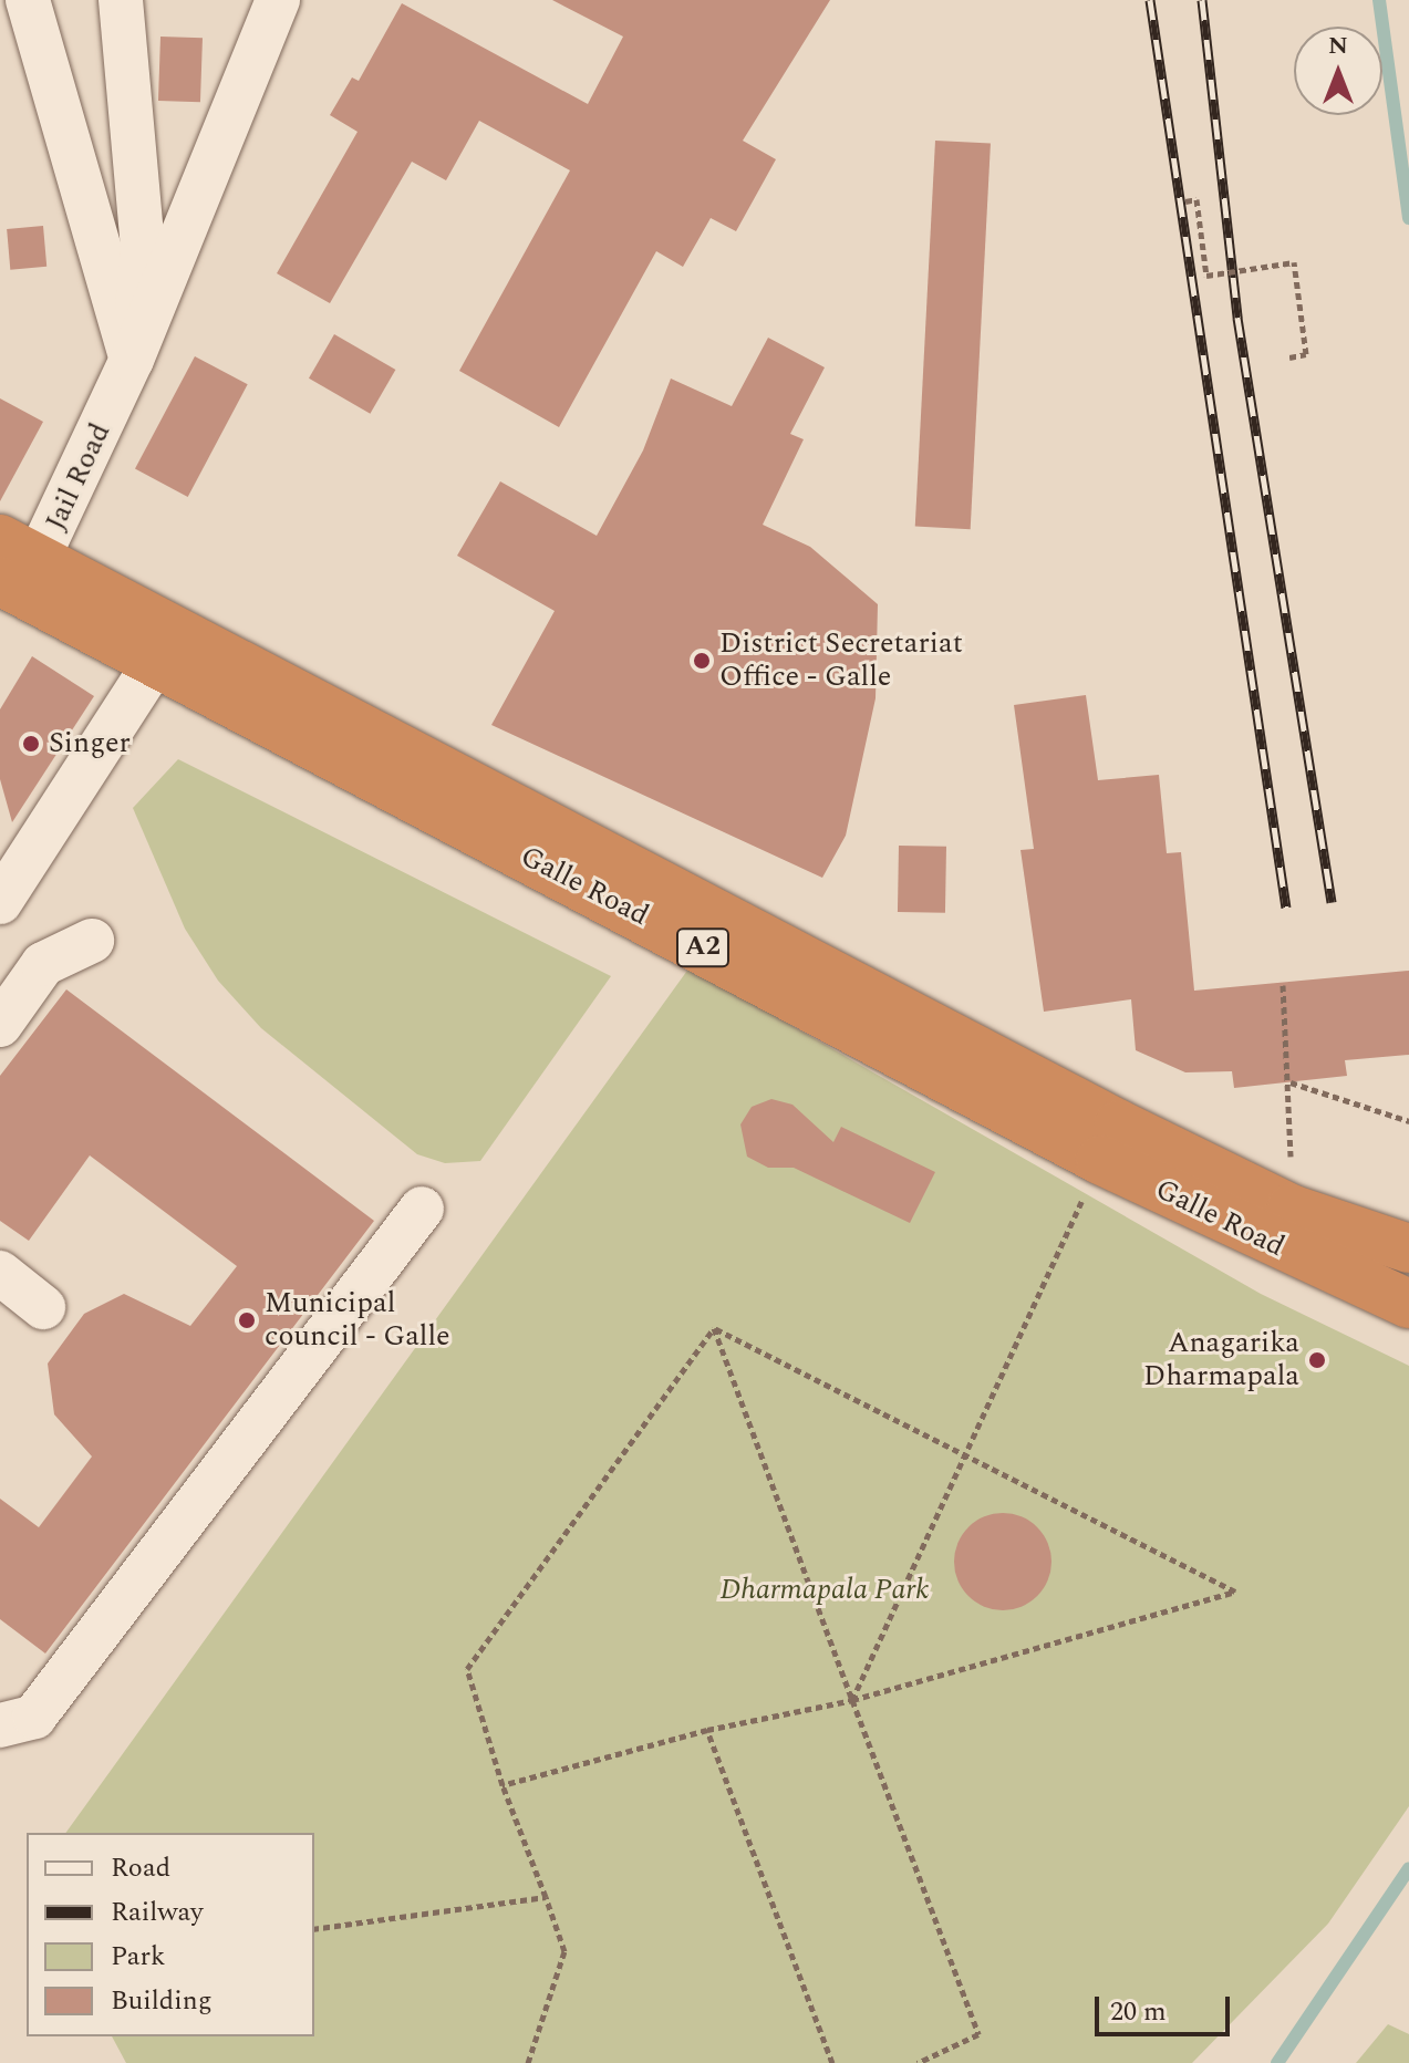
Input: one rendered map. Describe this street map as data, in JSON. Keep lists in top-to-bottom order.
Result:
{
  "streets": {
    "highway": ["Galle Road", "A2"],
    "street": ["Jail Road"]
  },
  "crossings": [
    ["Jail Road", "Galle Road"]
  ],
  "parks": ["Dharmapala Park"],
  "places": [
    "District Secretariat Office - Galle",
    "Singer",
    "Municipal council - Galle",
    "Anagarika Dharmapala"
  ],
  "legend": [
    "Road",
    "Railway",
    "Park",
    "Building"
  ],
  "scale_bar": "20 m",
  "north": "top"
}
